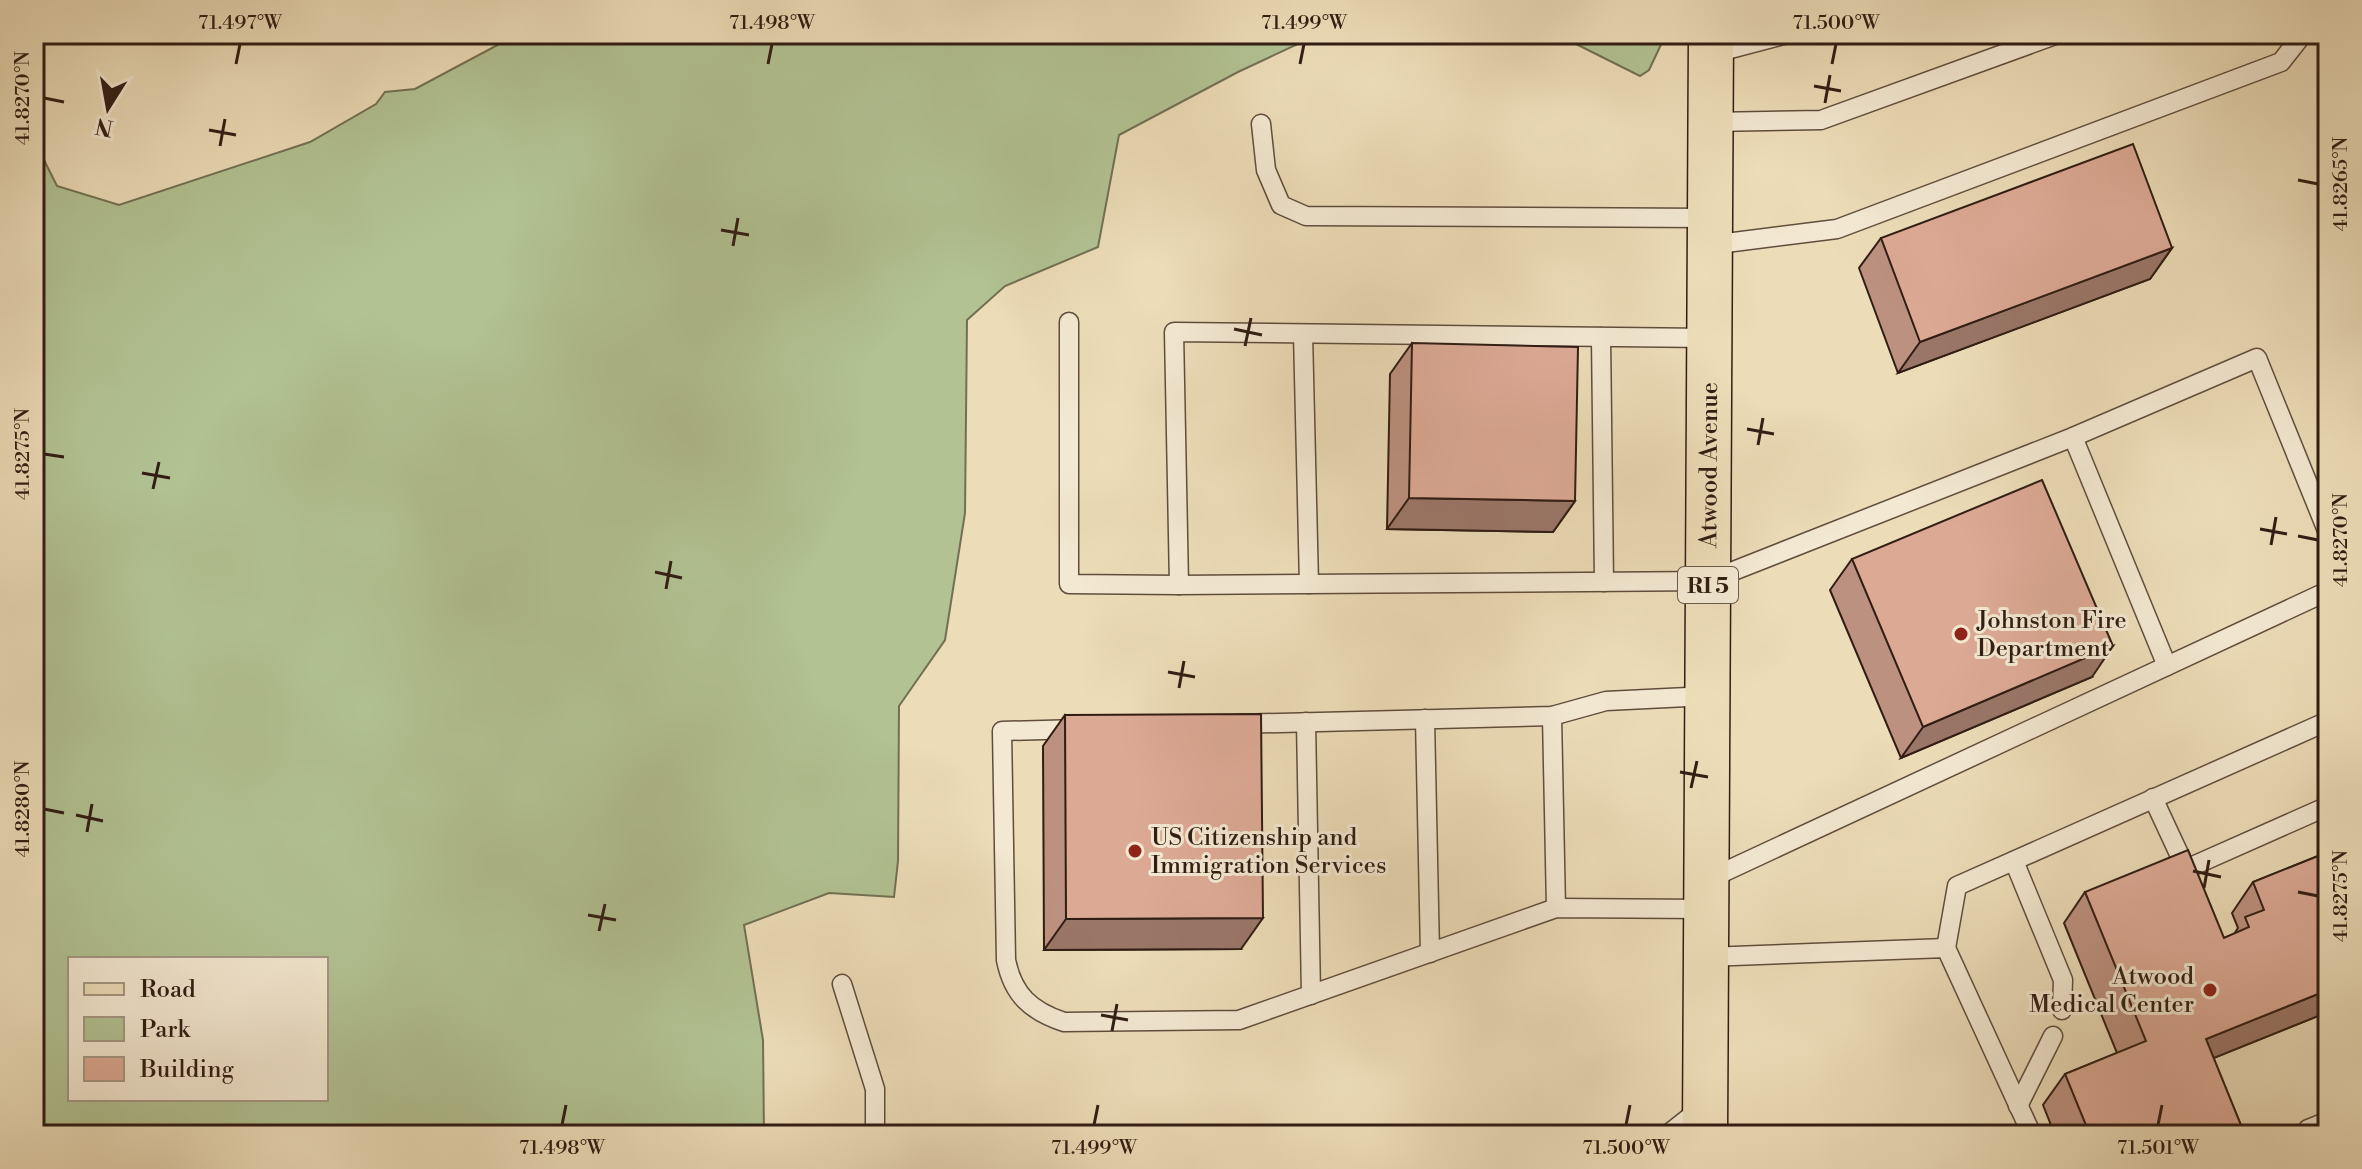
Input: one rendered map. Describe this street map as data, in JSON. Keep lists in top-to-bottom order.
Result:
{
  "streets": {
    "main road": ["Atwood Avenue", "RI 5"]
  },
  "places": ["Johnston Fire Department", "US Citizenship and Immigration Services", "Atwood Medical Center"],
  "legend": ["Road", "Park", "Building"],
  "north": "bottom",
  "coordinates": [
    "71.497°W",
    "71.498°W",
    "71.499°W",
    "71.500°W",
    "41.8270°N",
    "41.8265°N",
    "41.8275°N",
    "41.8280°N",
    "71.501°W"
  ]
}
